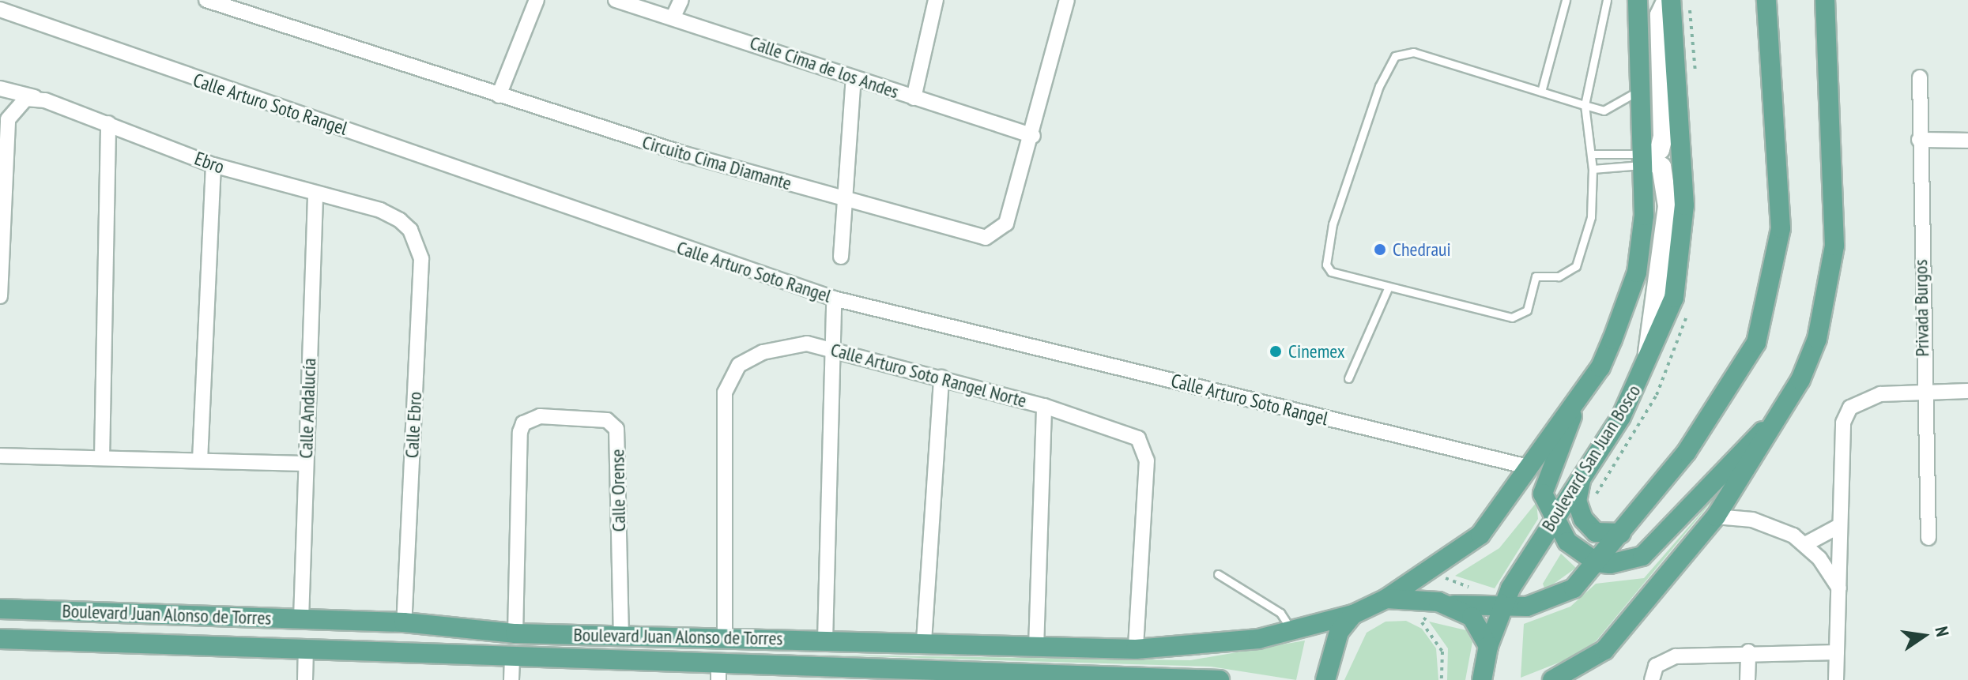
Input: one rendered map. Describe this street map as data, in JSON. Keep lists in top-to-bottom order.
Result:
{
  "streets": {
    "main road": ["Boulevard San Juan Bosco", "Boulevard Juan Alonso de Torres"],
    "street": [
      "Calle Cima de los Andes",
      "Calle Arturo Soto Rangel",
      "Ebro",
      "Circuito Cima Diamante",
      "Privada Burgos",
      "Calle Arturo Soto Rangel Norte",
      "Calle Andalucía",
      "Calle Ebro",
      "Calle Orense"
    ]
  },
  "crossings": [
    ["Calle Cima de los Andes", "Circuito Cima Diamante"],
    ["Ebro", "Calle Andalucía"],
    ["Ebro", "Calle Ebro"],
    ["Calle Arturo Soto Rangel Norte", "Boulevard Juan Alonso de Torres"],
    ["Calle Andalucía", "Boulevard Juan Alonso de Torres"],
    ["Calle Ebro", "Boulevard Juan Alonso de Torres"],
    ["Calle Orense", "Boulevard Juan Alonso de Torres"]
  ],
  "places": ["Chedraui", "Cinemex"],
  "north": "right"
}
